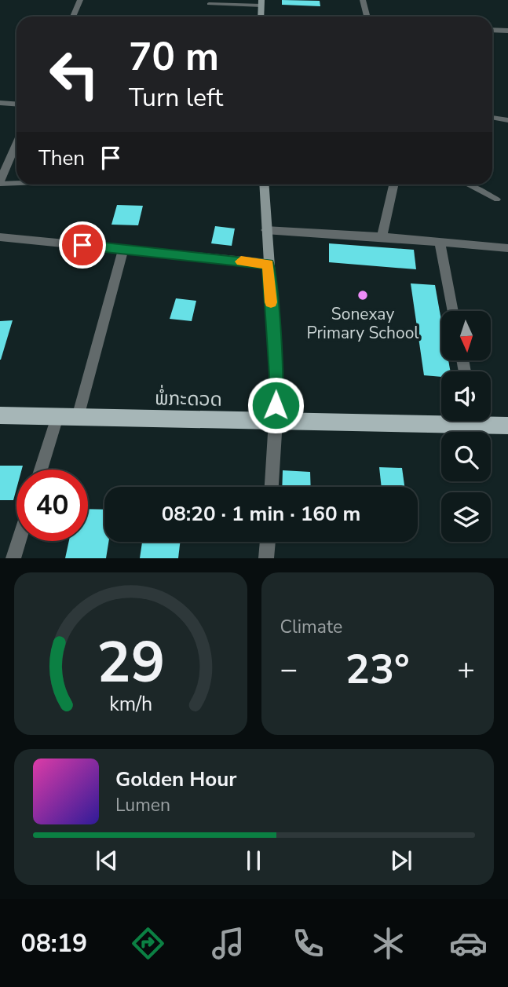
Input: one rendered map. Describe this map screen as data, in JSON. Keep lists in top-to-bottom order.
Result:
{
  "streets": {
    "main road": ["ພໍ່ກະດວດ"]
  },
  "places": ["Sonexay Primary School"],
  "north": "bottom",
  "page": {
    "turn": ["70 m", "Turn left"],
    "then": "Then",
    "limit": "40",
    "trip": "08:20 · 1 min · 160 m",
    "tile": "Climate",
    "heat": ["−", "23°", "+"],
    "song": ["Golden Hour", "Lumen"],
    "tabs": "08:19",
    "gauge": ["29", "km/h"]
  }
}
